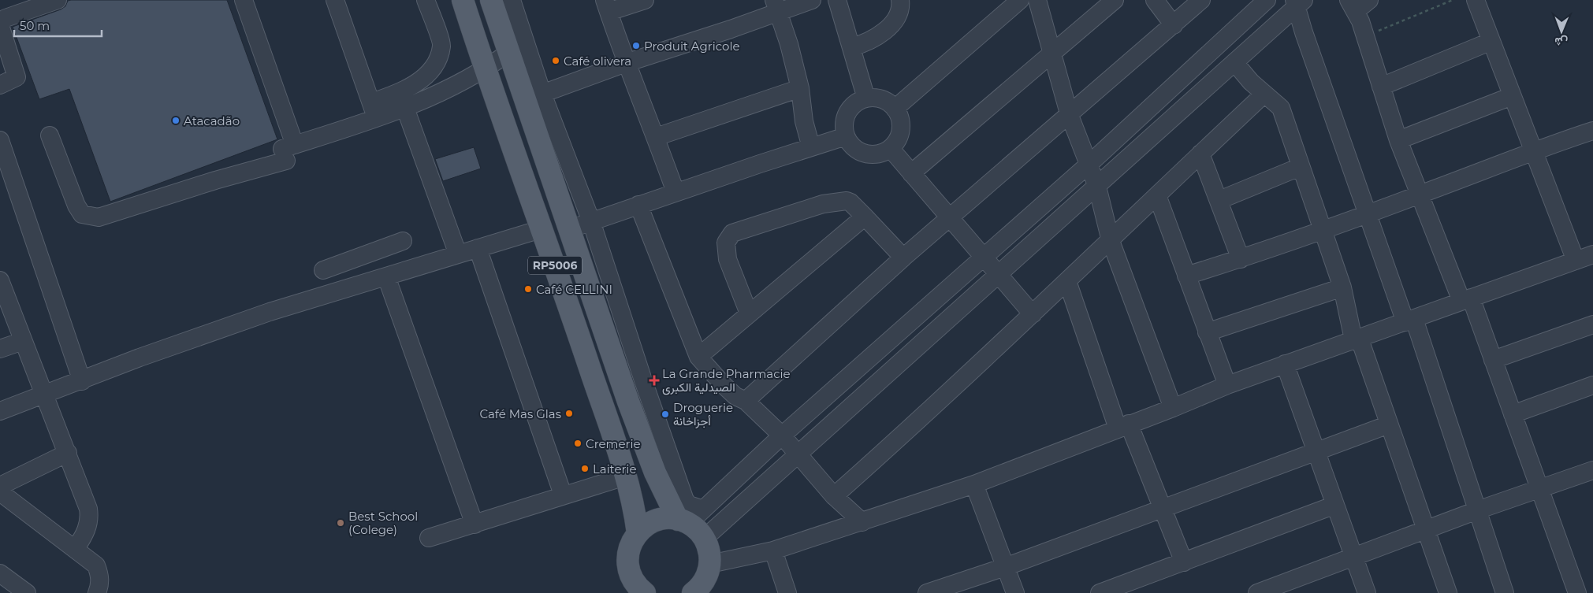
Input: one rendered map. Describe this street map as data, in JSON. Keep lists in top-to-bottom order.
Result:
{
  "streets": {
    "main road": ["RP5006"]
  },
  "places": {
    "other": [
      "Produit Agricole",
      "Café olivera",
      "Atacadão",
      "Café CELLINI",
      "Café Mas Glas",
      "Droguerie أجزاخانة",
      "Cremerie",
      "Laiterie",
      "Best School (Colege)"
    ],
    "health": ["La Grande Pharmacie الصيدلية الكبرى"]
  },
  "scale_bar": "50 m",
  "north": "bottom"
}
